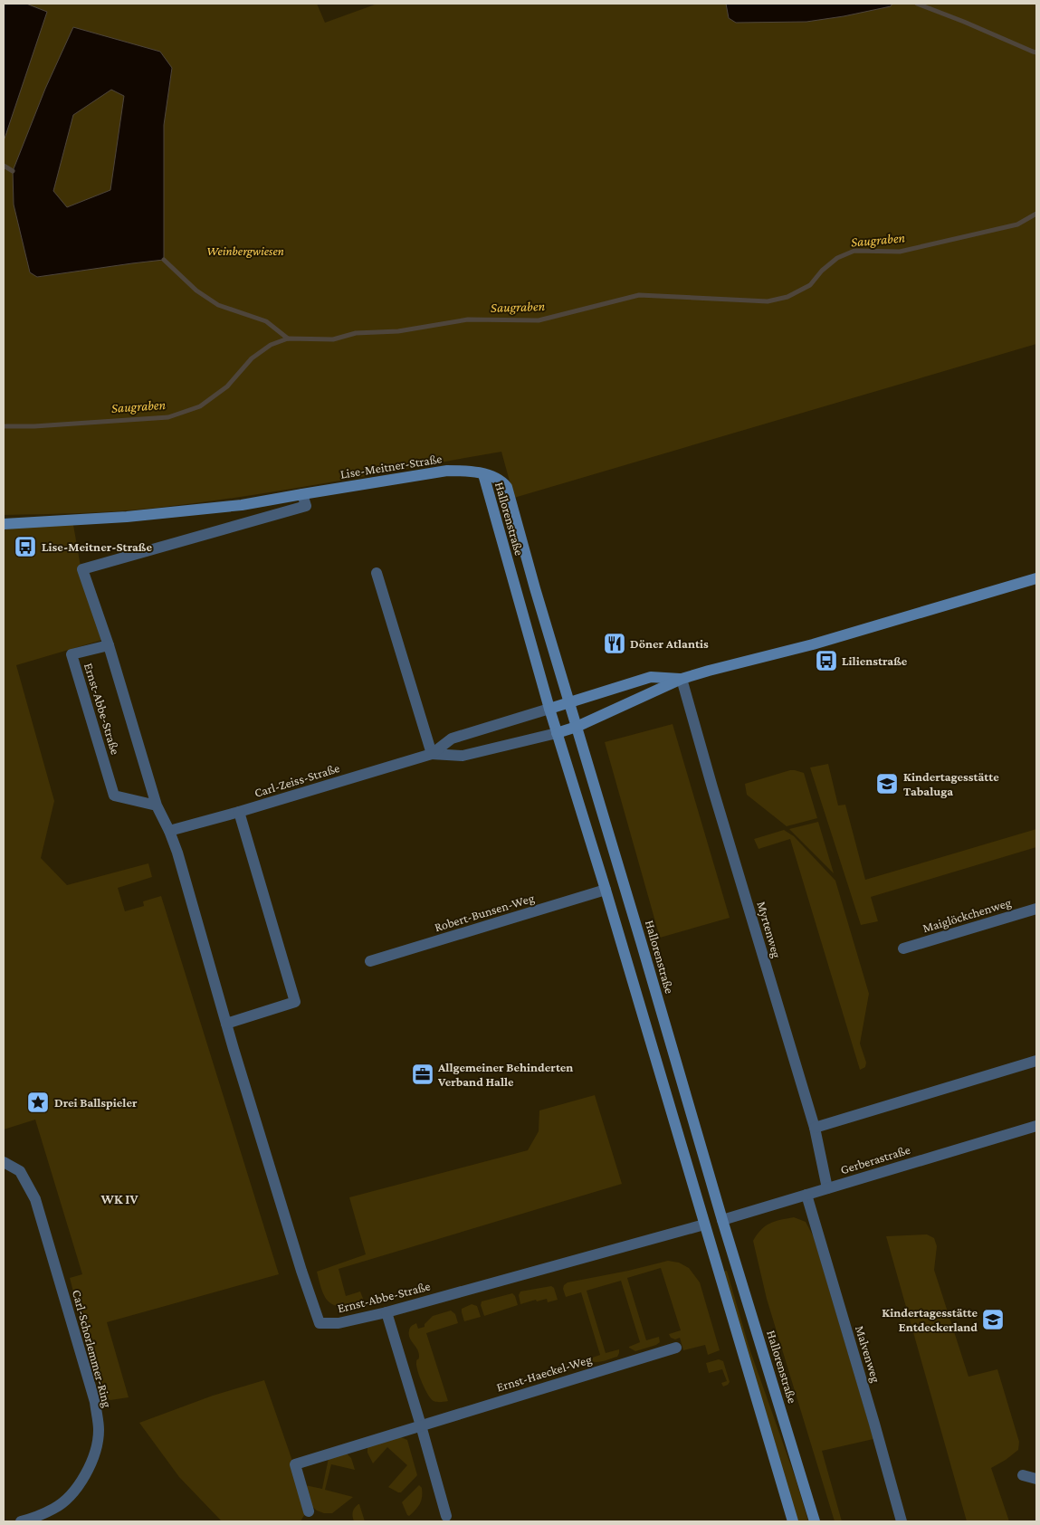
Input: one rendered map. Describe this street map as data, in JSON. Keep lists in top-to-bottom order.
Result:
{
  "streets": {
    "street": [
      "Lise-Meitner-Straße",
      "Hallorenstraße",
      "Ernst-Abbe-Straße",
      "Carl-Zeiss-Straße",
      "Robert-Bunsen-Weg",
      "Maiglöckchenweg",
      "Myrtenweg",
      "Gerberastraße",
      "Carl-Schorlemmer-Ring",
      "Malvenweg",
      "Ernst-Haeckel-Weg"
    ]
  },
  "crossings": [
    ["Lise-Meitner-Straße", "Hallorenstraße"],
    ["Hallorenstraße", "Ernst-Abbe-Straße"],
    ["Hallorenstraße", "Carl-Zeiss-Straße"],
    ["Hallorenstraße", "Robert-Bunsen-Weg"],
    ["Hallorenstraße", "Gerberastraße"],
    ["Ernst-Abbe-Straße", "Carl-Zeiss-Straße"],
    ["Myrtenweg", "Gerberastraße"],
    ["Gerberastraße", "Malvenweg"]
  ],
  "districts": ["WK IV"],
  "water": ["Saugraben"],
  "parks": ["Weinbergwiesen"],
  "places": {
    "bus stop": ["Lise-Meitner-Straße", "Lilienstraße"],
    "restaurant": ["Döner Atlantis"],
    "school or university": ["Kindertagesstätte Tabaluga", "Kindertagesstätte Entdeckerland"],
    "office": ["Allgemeiner Behinderten Verband Halle"],
    "place": ["Drei Ballspieler"]
  }
}
